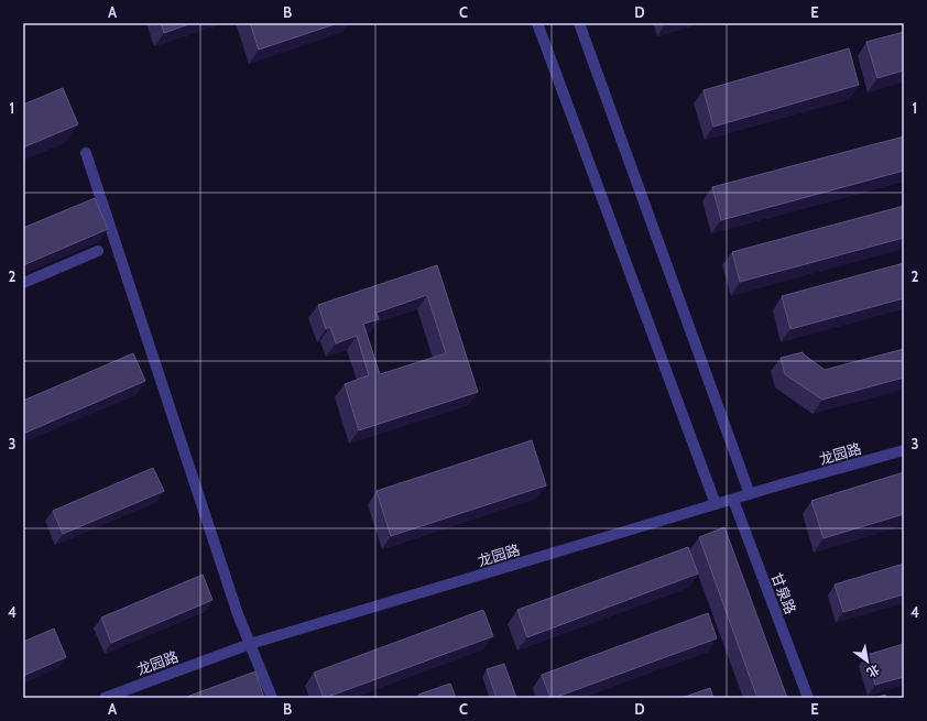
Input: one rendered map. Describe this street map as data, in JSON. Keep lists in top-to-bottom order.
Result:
{
  "streets": {
    "street": ["龙园路", "甘泉路"]
  },
  "crossings": [
    ["龙园路", "甘泉路"]
  ],
  "north": "bottom right",
  "grid": {
    "columns": [
      "A",
      "B",
      "C",
      "D",
      "E"
    ],
    "rows": [
      "1",
      "2",
      "3",
      "4"
    ]
  }
}
